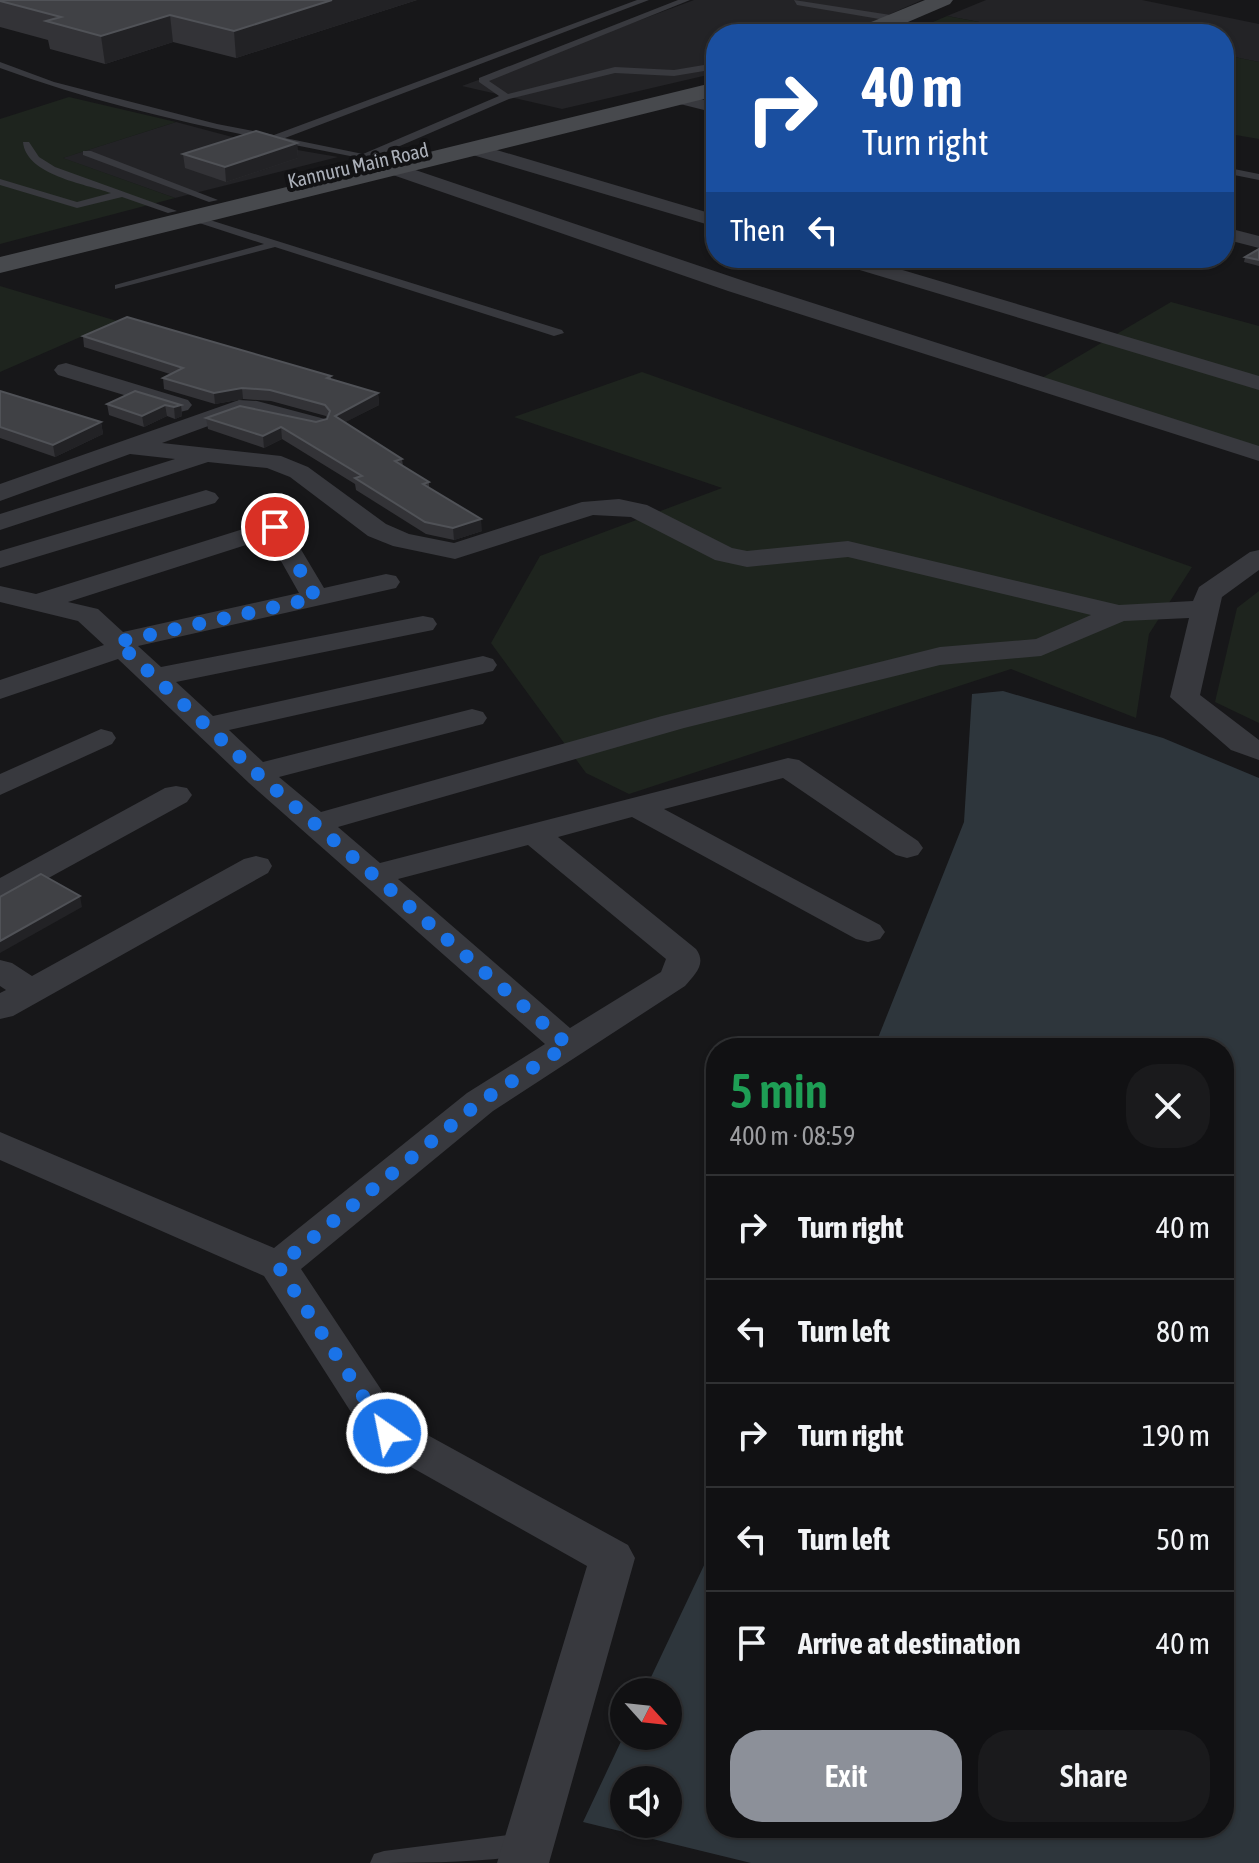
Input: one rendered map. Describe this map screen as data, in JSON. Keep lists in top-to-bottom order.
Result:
{
  "streets": {
    "main road": ["Kannuru Main Road"]
  },
  "north": "bottom right",
  "page": {
    "turn": ["40 m", "Turn right"],
    "then": "Then",
    "heading": ["5 min", "400 m · 08:59"],
    "list": [
      {
        "name": "Turn right",
        "value": "40 m"
      },
      {
        "name": "Turn left",
        "value": "80 m"
      },
      {
        "name": "Turn right",
        "value": "190 m"
      },
      {
        "name": "Turn left",
        "value": "50 m"
      },
      {
        "name": "Arrive at destination",
        "value": "40 m"
      }
    ],
    "buttons": ["Exit", "Share"]
  }
}
